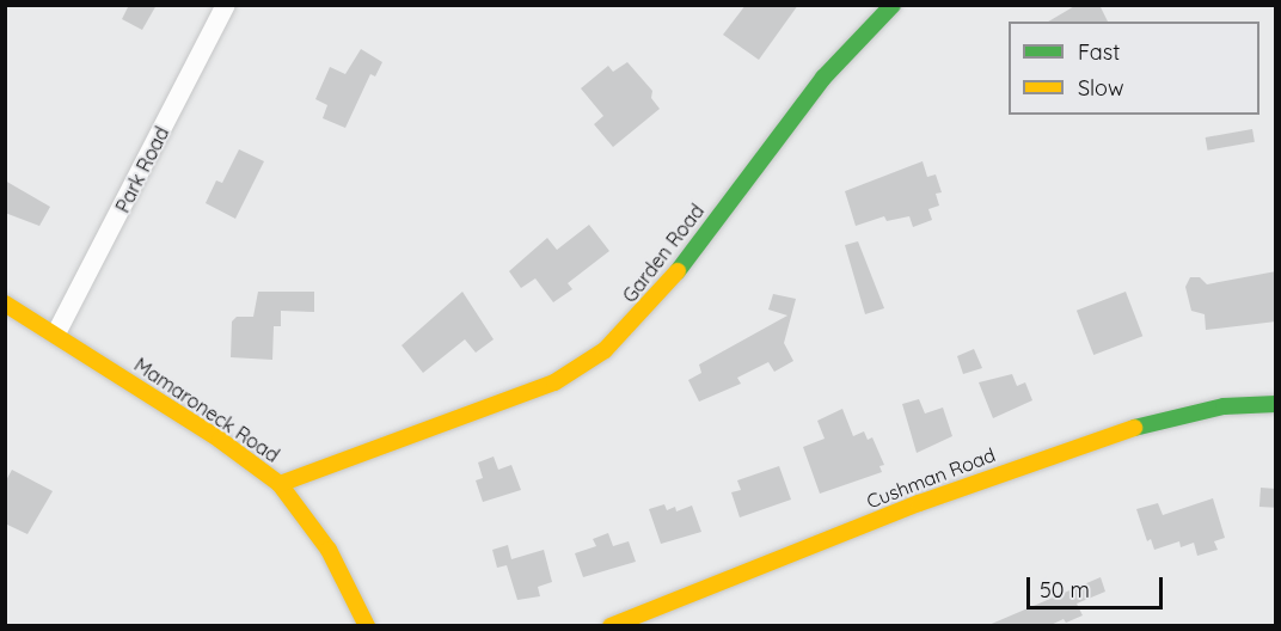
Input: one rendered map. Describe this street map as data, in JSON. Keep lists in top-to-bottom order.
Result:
{
  "streets": {
    "street": [
      "Park Road",
      "Garden Road",
      "Mamaroneck Road",
      "Cushman Road"
    ]
  },
  "crossings": [
    ["Park Road", "Mamaroneck Road"],
    ["Garden Road", "Mamaroneck Road"]
  ],
  "legend": ["Fast", "Slow"],
  "scale_bar": "50 m"
}
